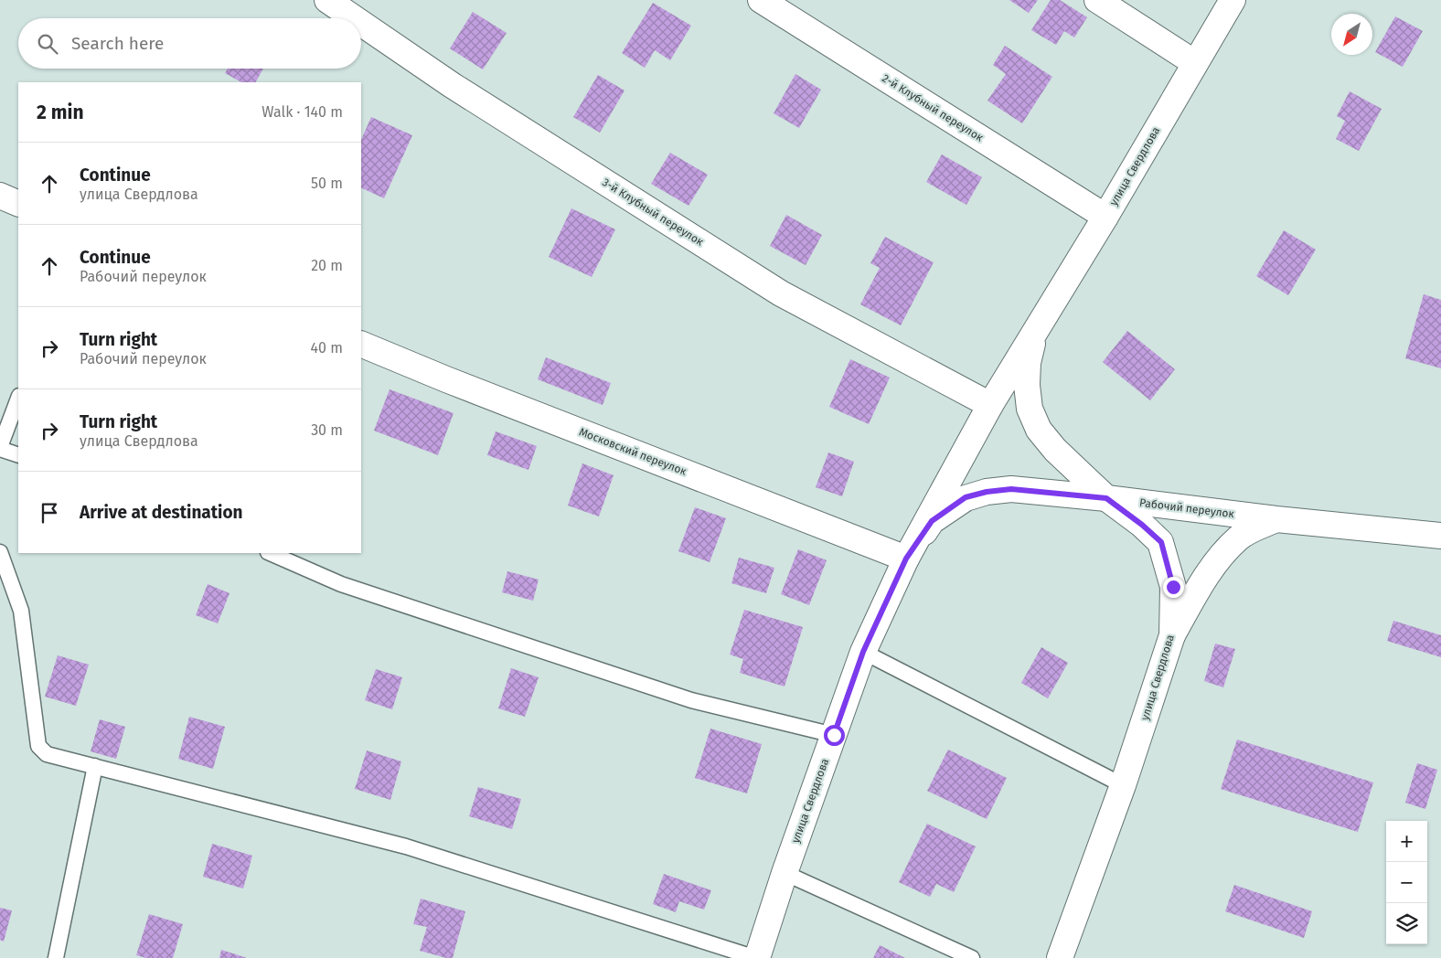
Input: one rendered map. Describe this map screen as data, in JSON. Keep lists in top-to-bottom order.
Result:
{
  "streets": {
    "main road": [
      "2-й Клубный переулок",
      "улица Свердлова",
      "3-й Клубный переулок",
      "Московский переулок",
      "Рабочий переулок"
    ]
  },
  "crossings": [
    ["2-й Клубный переулок", "улица Свердлова"],
    ["улица Свердлова", "3-й Клубный переулок"],
    ["улица Свердлова", "Московский переулок"],
    ["улица Свердлова", "Рабочий переулок"],
    ["Московский переулок", "Рабочий переулок"]
  ],
  "north": "bottom left",
  "page": {
    "search": "Search here",
    "heading": ["2 min", "Walk · 140 m"],
    "list": [
      ["Continue", "улица Свердлова", "50 m"],
      ["Continue", "Рабочий переулок", "20 m"],
      ["Turn right", "Рабочий переулок", "40 m"],
      ["Turn right", "улица Свердлова", "30 m"],
      "Arrive at destination"
    ],
    "map_buttons": ["+", "−"]
  }
}
